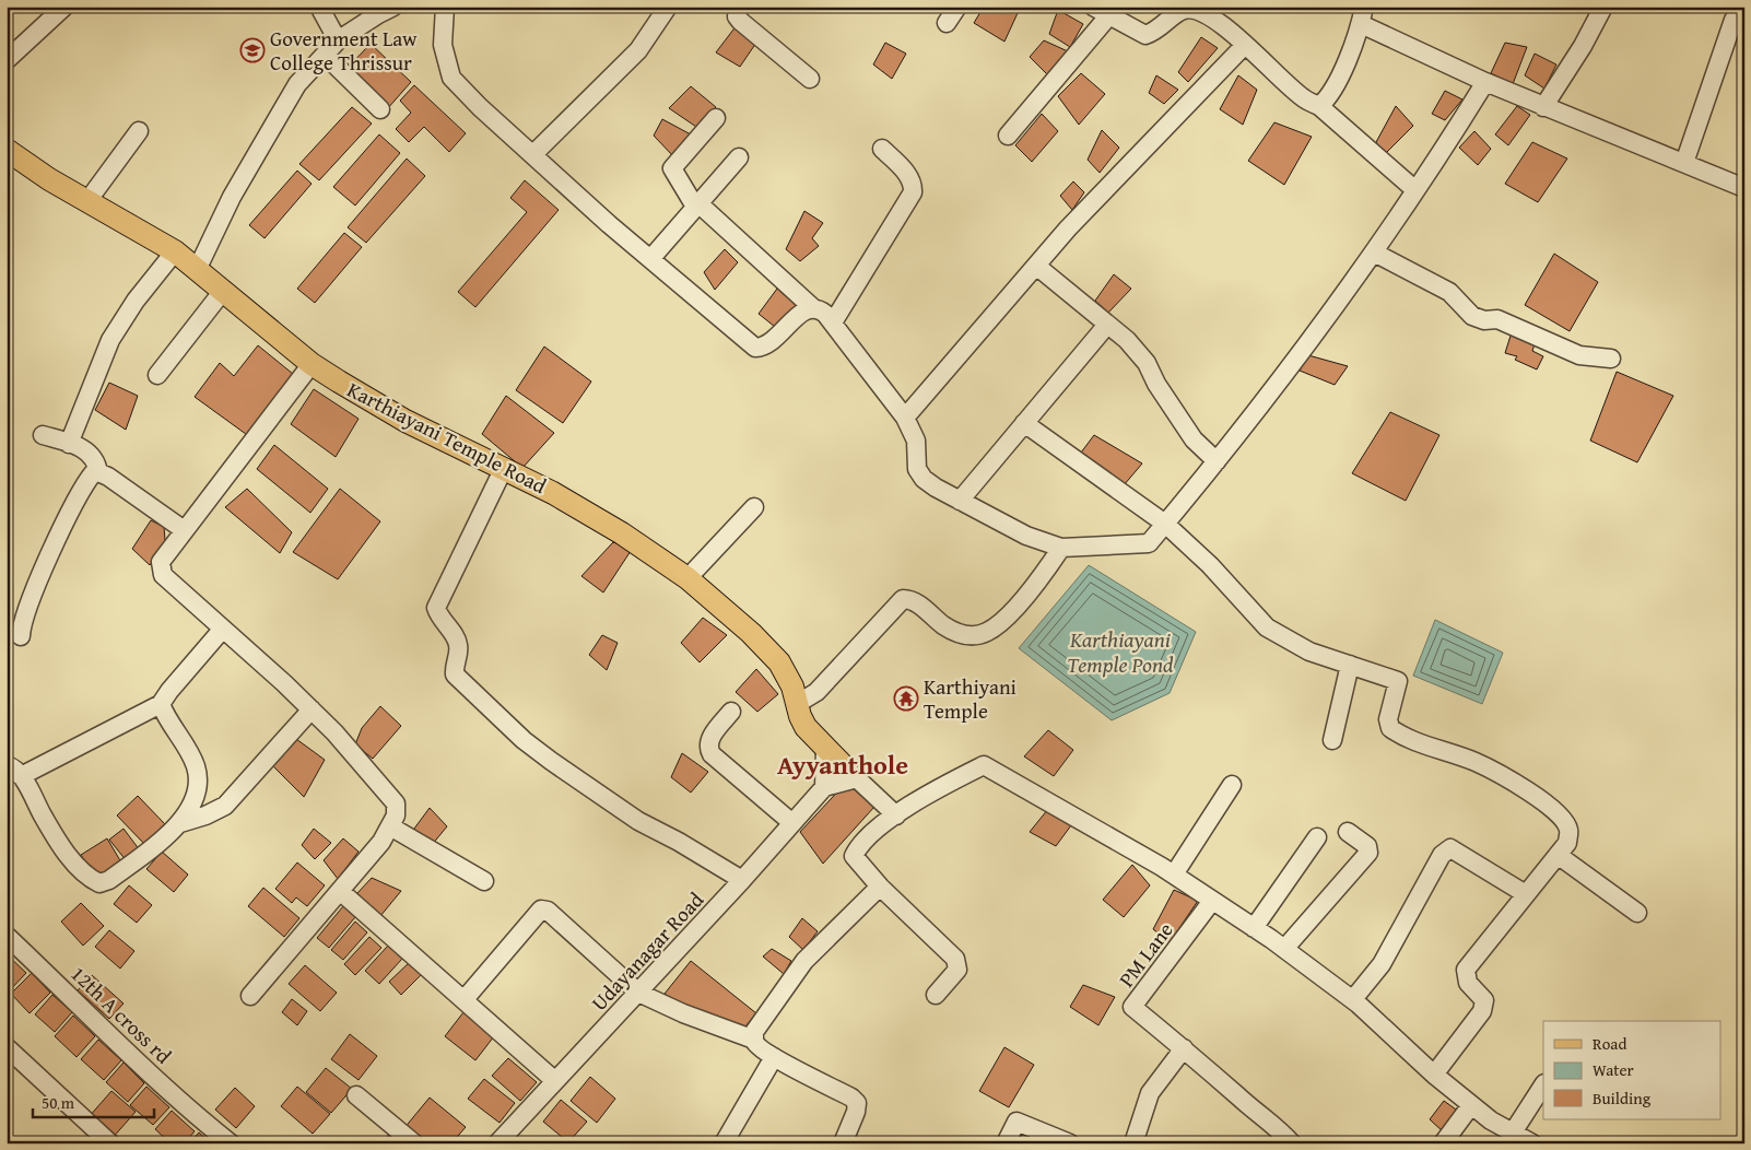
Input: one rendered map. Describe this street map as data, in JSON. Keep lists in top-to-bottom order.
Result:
{
  "streets": {
    "main road": ["Karthiayani Temple Road"],
    "street": ["Udayanagar Road", "PM Lane", "12th A cross rd"]
  },
  "districts": ["Ayyanthole"],
  "water": ["Karthiayani Temple Pond"],
  "places": {
    "school or university": ["Government Law College Thrissur"],
    "temple": ["Karthiyani Temple"]
  },
  "legend": ["Road", "Water", "Building"],
  "scale_bar": "50 m"
}
